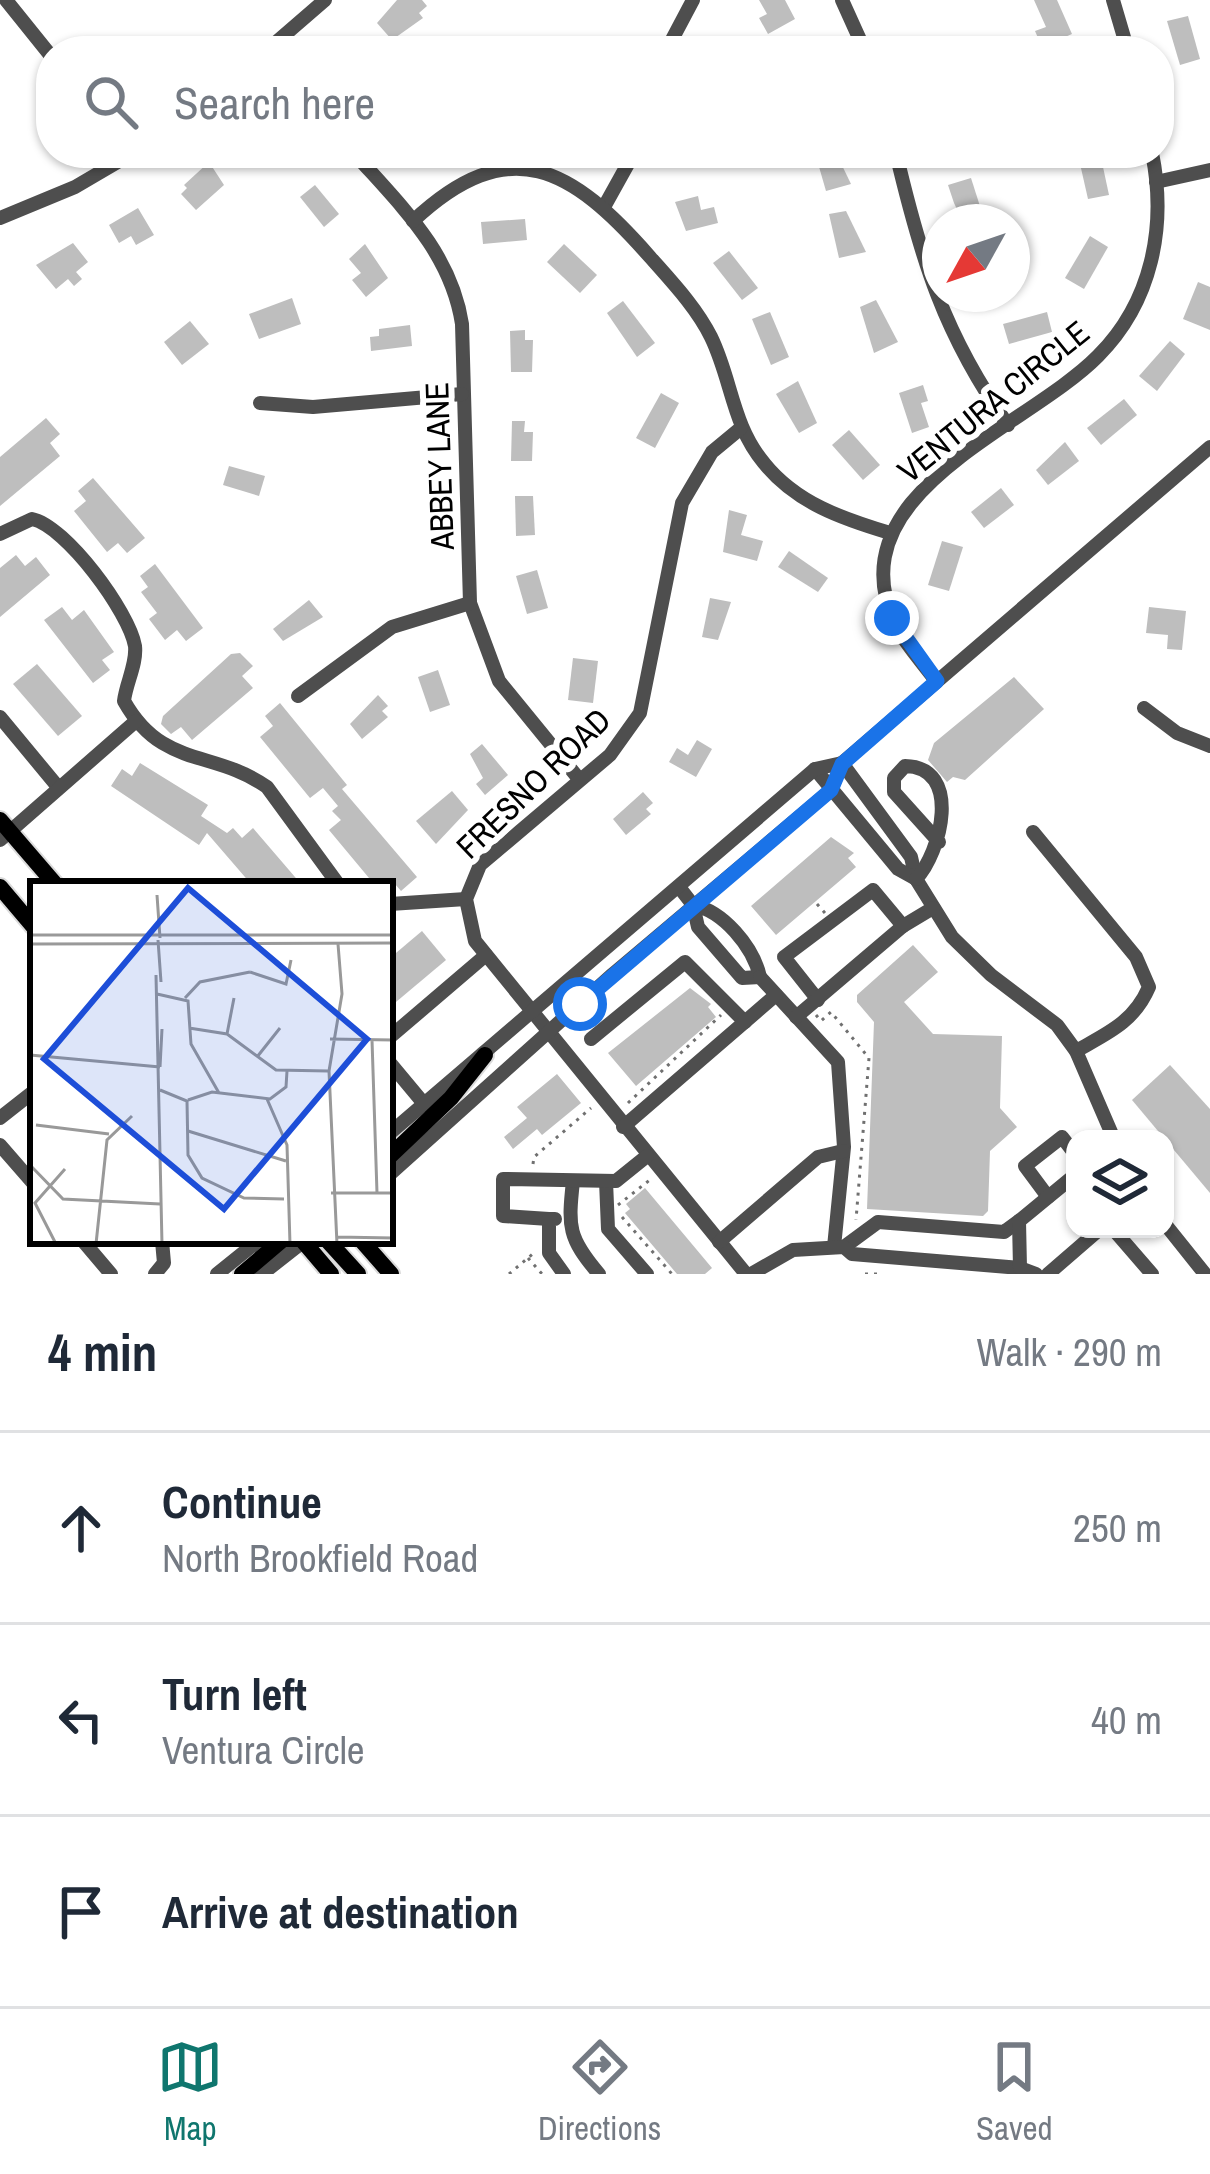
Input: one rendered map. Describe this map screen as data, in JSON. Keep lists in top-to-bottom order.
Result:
{
  "streets": {
    "street": ["VENTURA CIRCLE", "ABBEY LANE", "FRESNO ROAD"]
  },
  "crossings": [
    ["ABBEY LANE", "FRESNO ROAD"]
  ],
  "north": "bottom left",
  "page": {
    "search": "Search here",
    "heading": ["4 min", "Walk · 290 m"],
    "list": [
      ["Continue", "North Brookfield Road", "250 m"],
      ["Turn left", "Ventura Circle", "40 m"],
      "Arrive at destination"
    ],
    "nav": ["Map", "Directions", "Saved"]
  }
}
